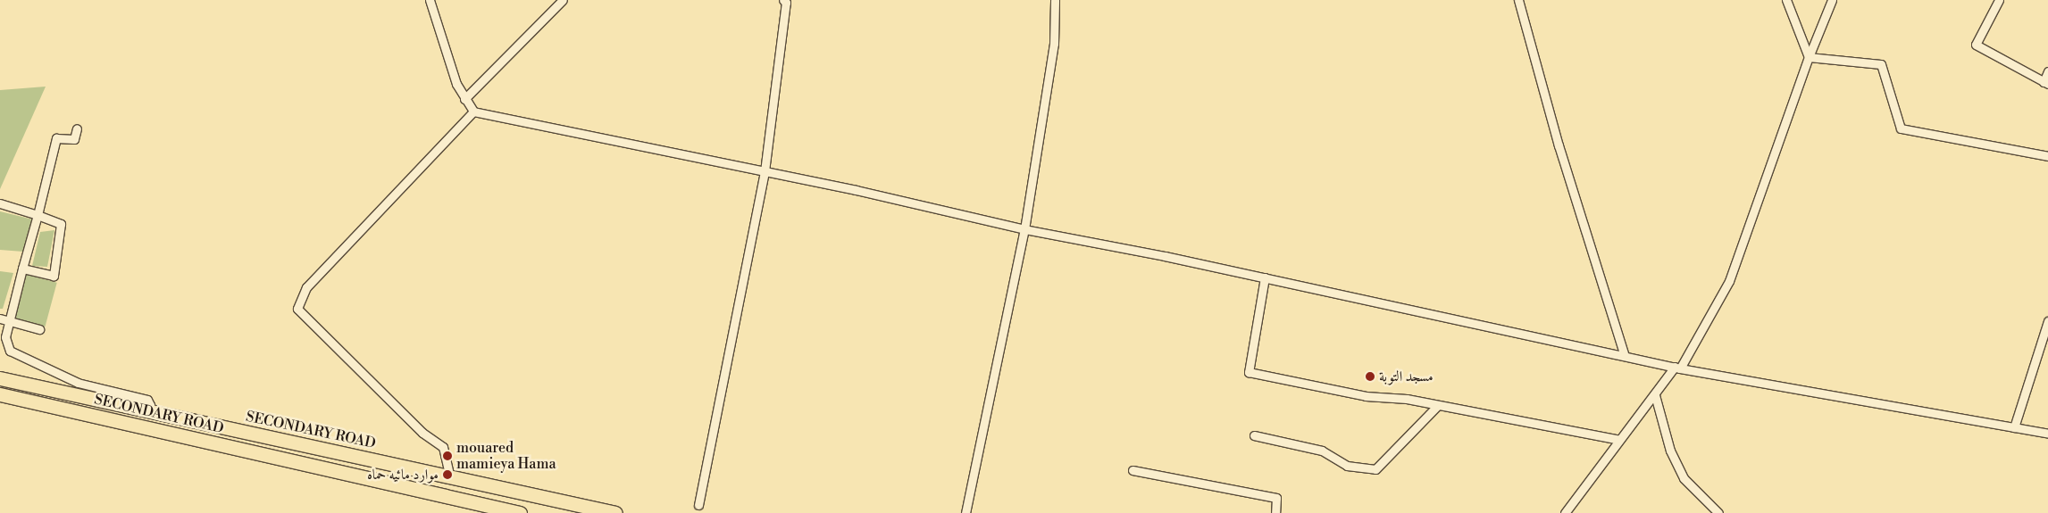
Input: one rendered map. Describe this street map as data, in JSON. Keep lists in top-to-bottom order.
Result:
{
  "streets": {
    "main road": ["SECONDARY ROAD"]
  },
  "places": ["مسجد التوبة", "mouared mamieya Hama", "موارد مائيه حماه"]
}
